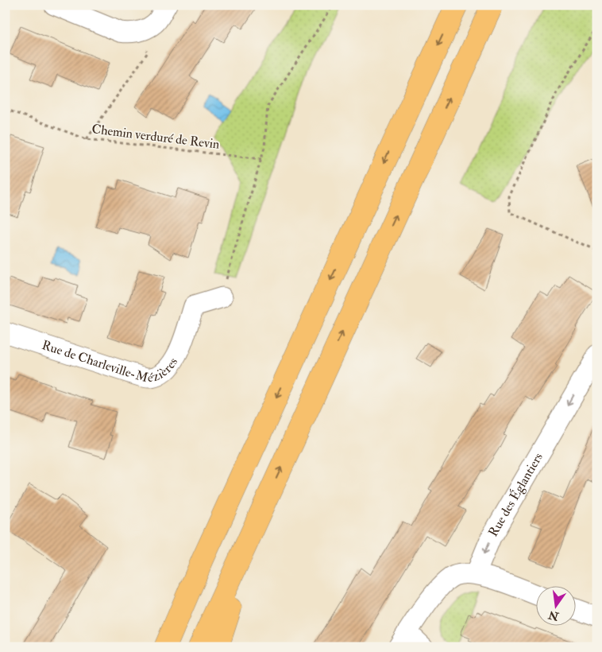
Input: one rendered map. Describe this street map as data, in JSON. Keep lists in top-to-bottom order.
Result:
{
  "streets": {
    "street": ["Rue de Charleville-Mézières", "Rue des Églantiers"],
    "path": ["Chemin verduré de Revin"]
  },
  "one_way": ["Rue des Églantiers"],
  "north": "bottom"
}
